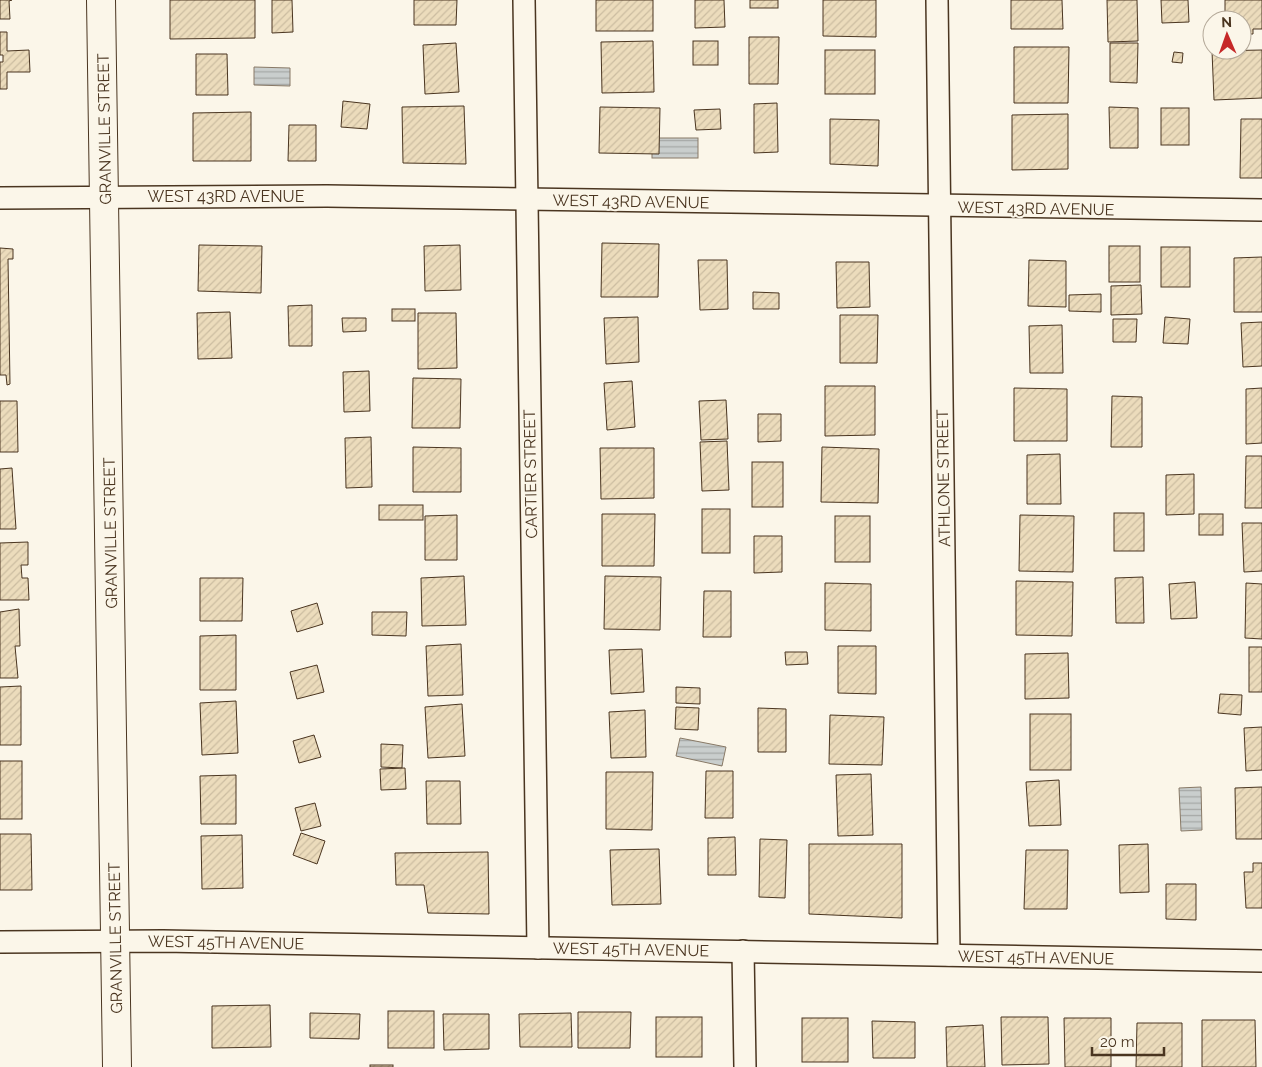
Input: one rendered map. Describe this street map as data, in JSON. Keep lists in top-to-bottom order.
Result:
{
  "streets": {
    "highway": ["GRANVILLE STREET"],
    "street": [
      "WEST 43RD AVENUE",
      "CARTIER STREET",
      "ATHLONE STREET",
      "WEST 45TH AVENUE"
    ]
  },
  "crossings": [
    ["GRANVILLE STREET", "WEST 43RD AVENUE"],
    ["GRANVILLE STREET", "WEST 45TH AVENUE"],
    ["WEST 43RD AVENUE", "CARTIER STREET"],
    ["WEST 43RD AVENUE", "ATHLONE STREET"],
    ["CARTIER STREET", "WEST 45TH AVENUE"],
    ["ATHLONE STREET", "WEST 45TH AVENUE"]
  ],
  "scale_bar": "20 m",
  "north": "top"
}
